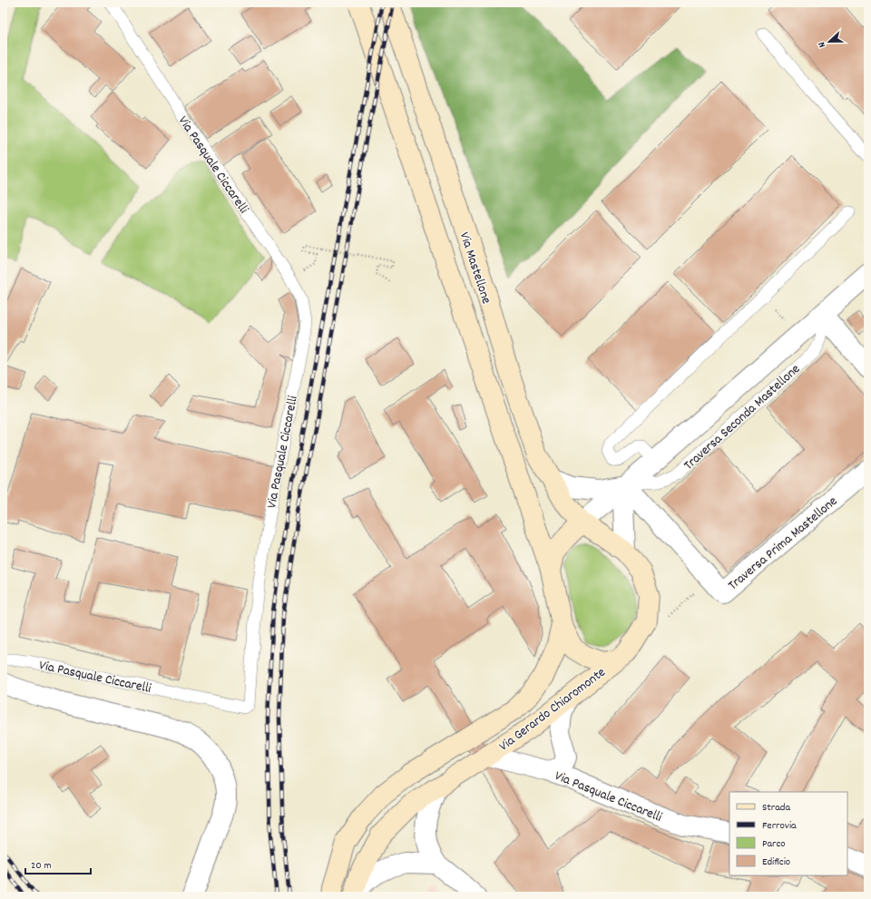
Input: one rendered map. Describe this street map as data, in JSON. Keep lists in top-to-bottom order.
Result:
{
  "streets": {
    "street": [
      "Via Pasquale Ciccarelli",
      "Via Mastellone",
      "Traversa Seconda Mastellone",
      "Traversa Prima Mastellone",
      "Via Gerardo Chiaromonte"
    ]
  },
  "crossings": [
    ["Via Pasquale Ciccarelli", "Via Gerardo Chiaromonte"],
    ["Via Mastellone", "Traversa Seconda Mastellone"],
    ["Via Mastellone", "Via Gerardo Chiaromonte"],
    ["Traversa Seconda Mastellone", "Traversa Prima Mastellone"],
    ["Traversa Seconda Mastellone", "Via Gerardo Chiaromonte"]
  ],
  "legend": [
    "Strada",
    "Ferrovia",
    "Parco",
    "Edificio"
  ],
  "scale_bar": "20 m",
  "north": "left"
}
